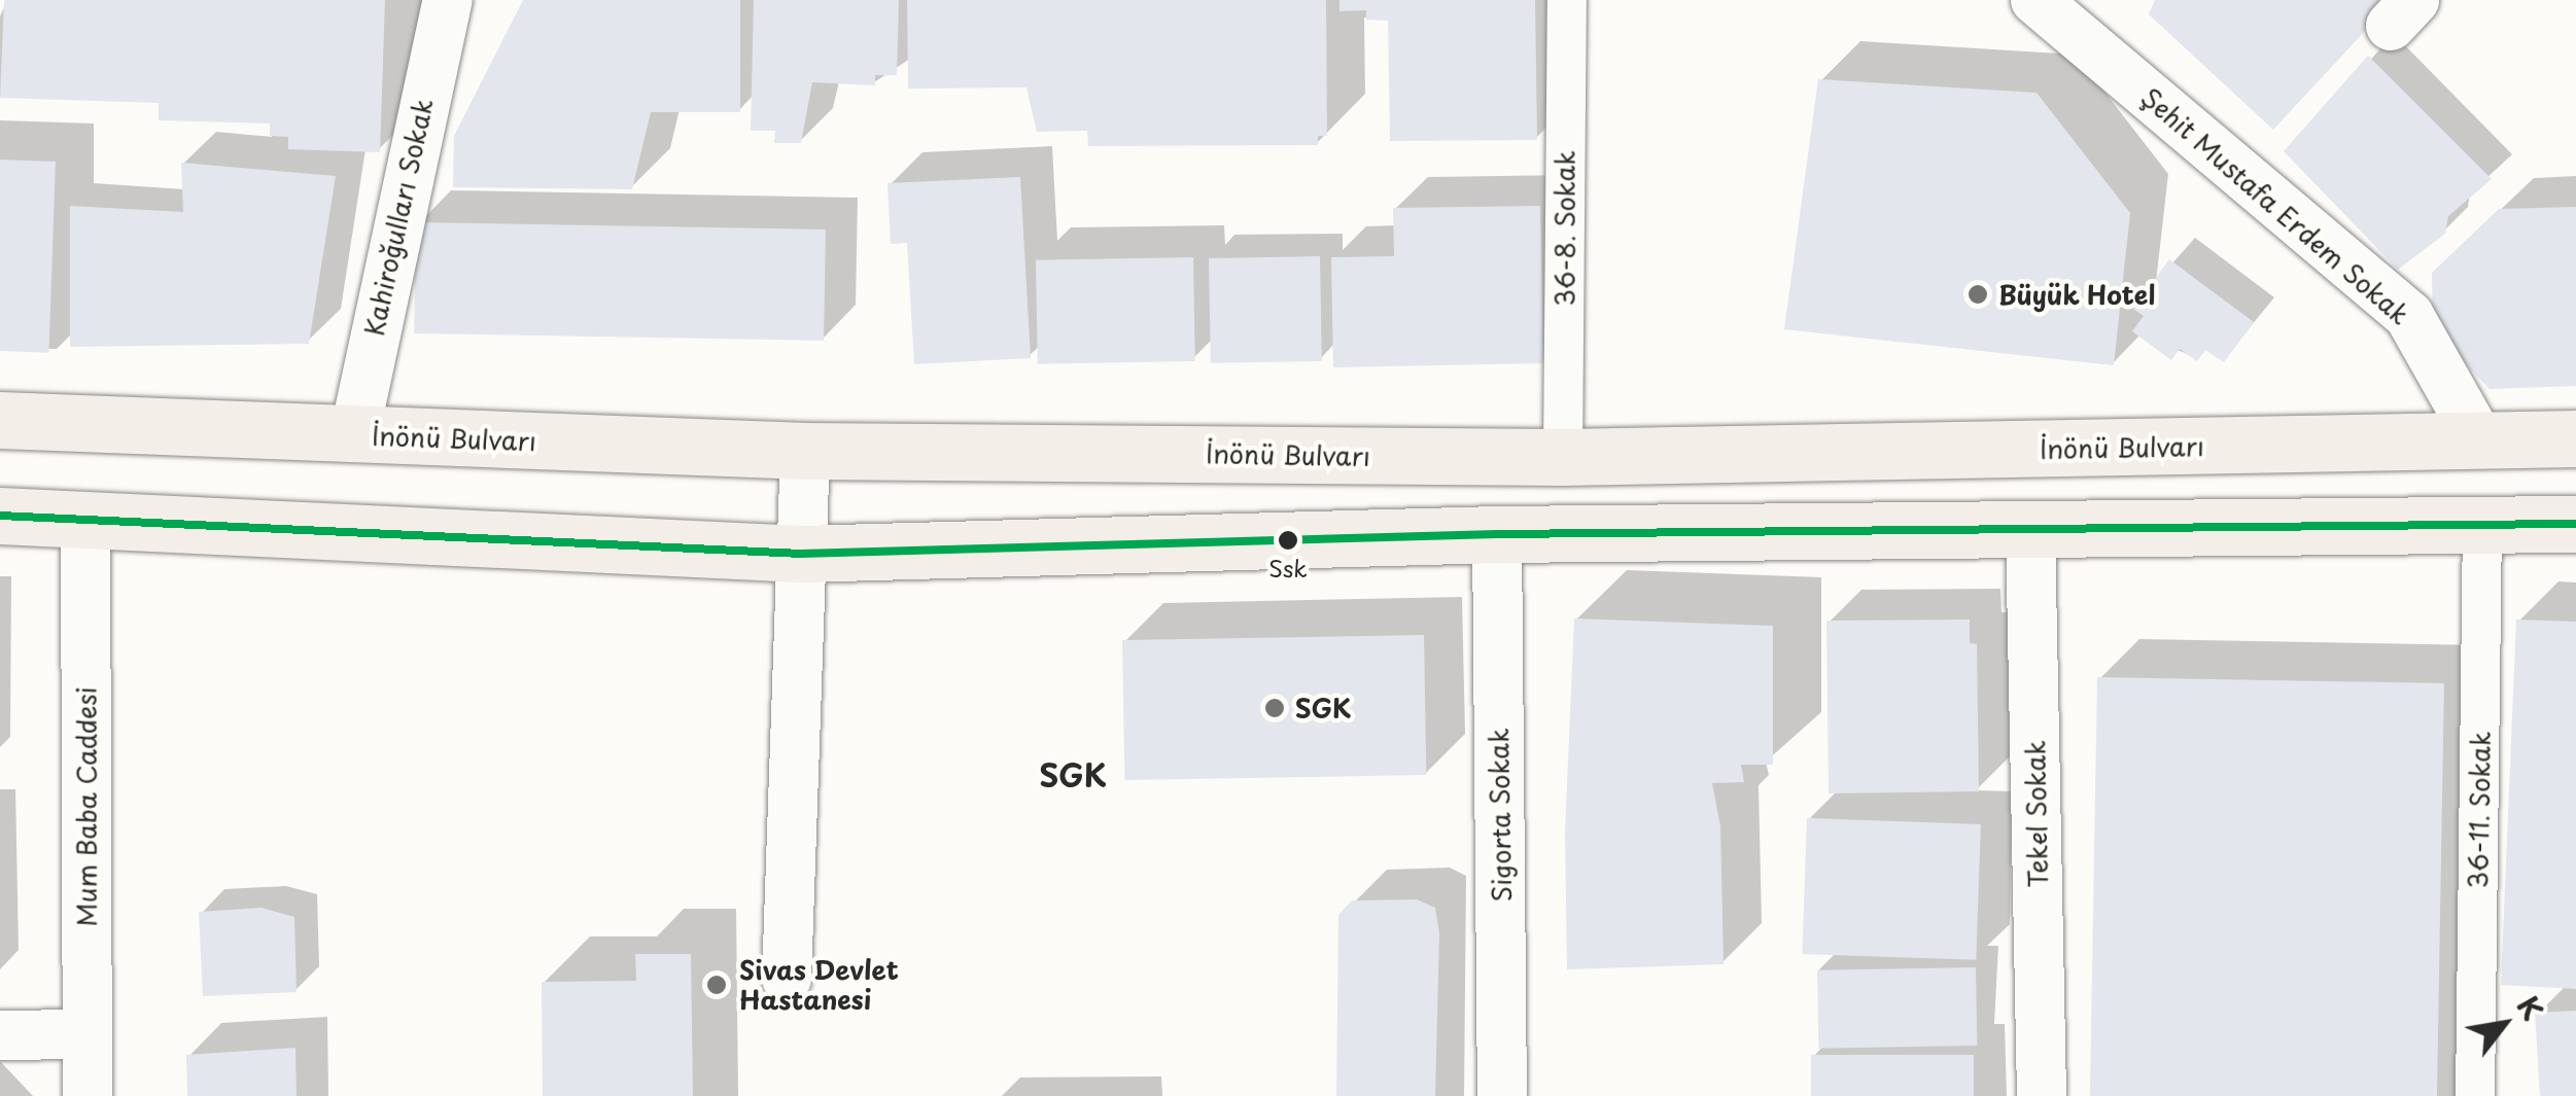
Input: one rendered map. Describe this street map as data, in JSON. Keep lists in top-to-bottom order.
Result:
{
  "streets": {
    "main road": ["İnönü Bulvarı"],
    "street": [
      "Şehit Mustafa Erdem Sokak",
      "Kahiroğulları Sokak",
      "36-8. Sokak",
      "Mum Baba Caddesi",
      "36-11. Sokak",
      "Tekel Sokak",
      "Sigorta Sokak"
    ]
  },
  "crossings": [
    ["Şehit Mustafa Erdem Sokak", "İnönü Bulvarı"],
    ["Kahiroğulları Sokak", "İnönü Bulvarı"],
    ["36-8. Sokak", "İnönü Bulvarı"]
  ],
  "districts": ["SGK"],
  "places": [
    "Büyük Hotel",
    "Ssk",
    "SGK",
    "Sivas Devlet Hastanesi"
  ],
  "north": "top right"
}
